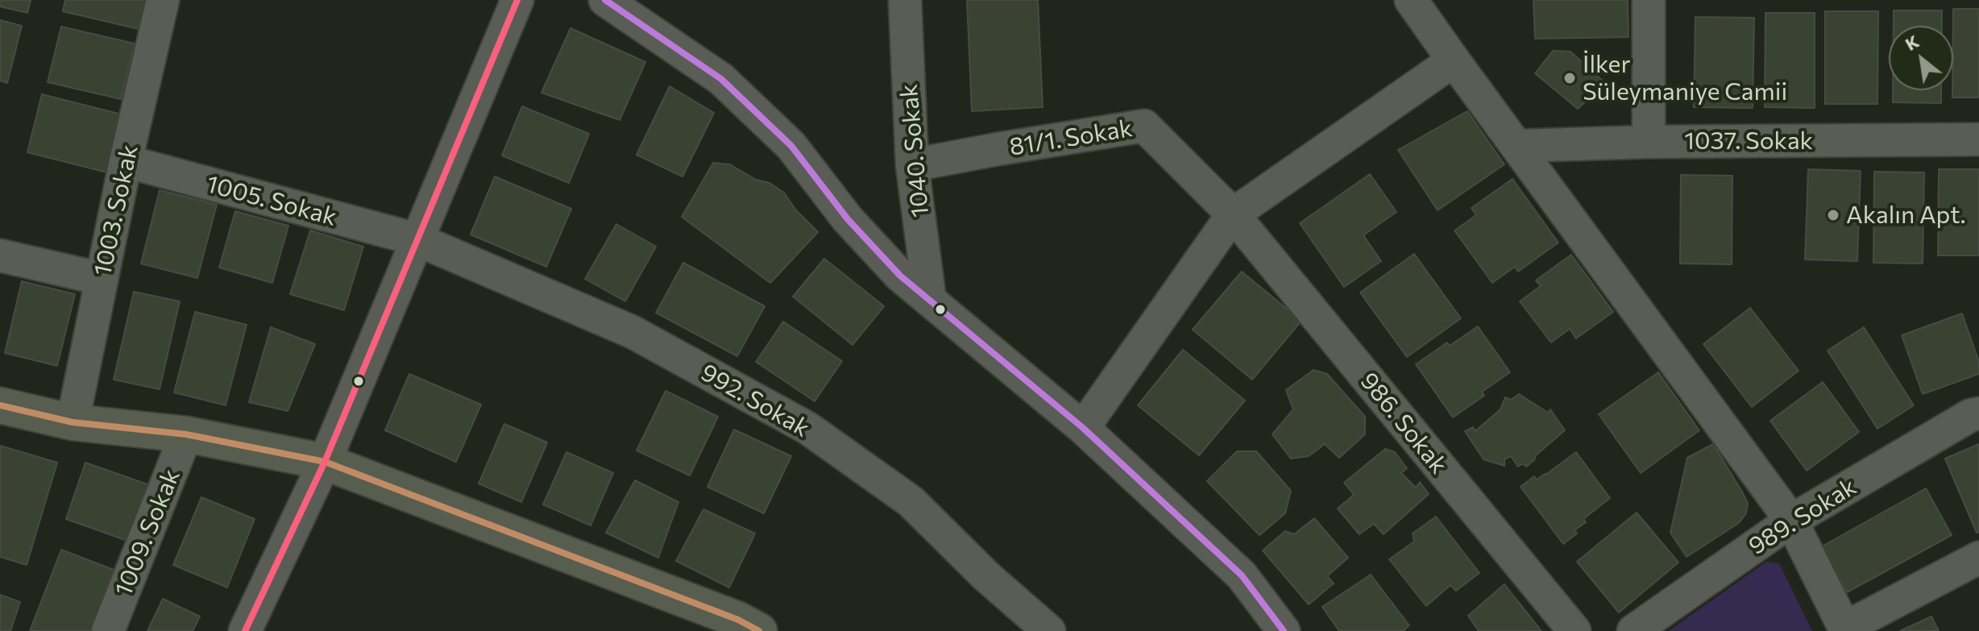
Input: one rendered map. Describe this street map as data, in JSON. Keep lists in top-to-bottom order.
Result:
{
  "streets": {
    "street": [
      "81/1. Sokak",
      "1037. Sokak",
      "1040. Sokak",
      "1005. Sokak",
      "1003. Sokak",
      "992. Sokak",
      "986. Sokak",
      "989. Sokak",
      "1009. Sokak"
    ]
  },
  "crossings": [
    ["81/1. Sokak", "1040. Sokak"],
    ["81/1. Sokak", "986. Sokak"],
    ["1005. Sokak", "1003. Sokak"],
    ["1005. Sokak", "992. Sokak"]
  ],
  "places": ["İlker Süleymaniye Camii", "Akalın Apt."],
  "north": "top left"
}
